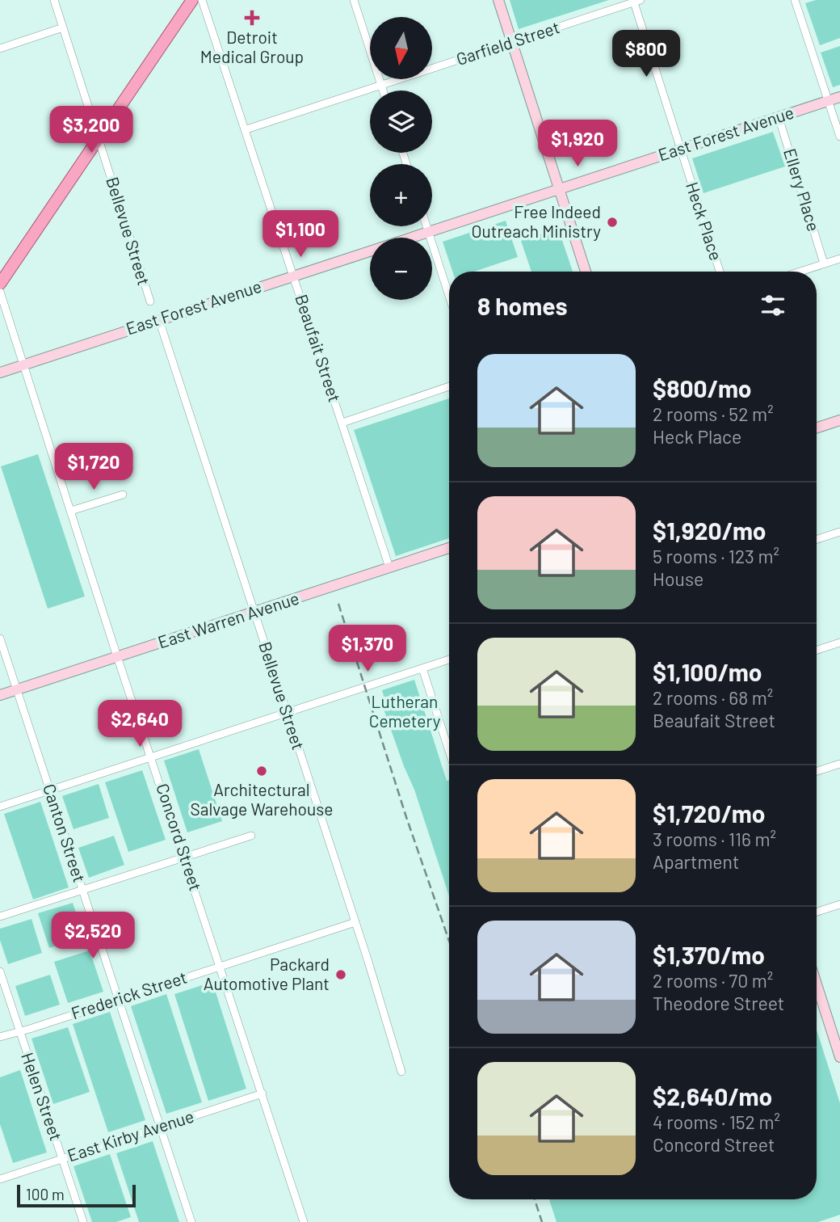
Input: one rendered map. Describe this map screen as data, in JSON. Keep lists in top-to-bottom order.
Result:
{
  "streets": {
    "main road": ["East Forest Avenue", "East Warren Avenue"],
    "street": [
      "Garfield Street",
      "Ellery Place",
      "Heck Place",
      "Bellevue Street",
      "Beaufait Street",
      "Canton Street",
      "Concord Street",
      "Frederick Street",
      "Helen Street",
      "East Kirby Avenue"
    ]
  },
  "crossings": [
    ["Garfield Street", "Heck Place"],
    ["Garfield Street", "Beaufait Street"],
    ["East Forest Avenue", "Ellery Place"],
    ["East Forest Avenue", "Heck Place"],
    ["East Forest Avenue", "Bellevue Street"],
    ["East Forest Avenue", "Beaufait Street"],
    ["East Forest Avenue", "Concord Street"],
    ["Bellevue Street", "East Warren Avenue"],
    ["Bellevue Street", "Frederick Street"],
    ["Beaufait Street", "East Warren Avenue"],
    ["East Warren Avenue", "Canton Street"],
    ["East Warren Avenue", "Concord Street"],
    ["Canton Street", "Frederick Street"],
    ["Canton Street", "East Kirby Avenue"],
    ["Concord Street", "Frederick Street"],
    ["Concord Street", "East Kirby Avenue"],
    ["Frederick Street", "Helen Street"],
    ["Helen Street", "East Kirby Avenue"]
  ],
  "parks": ["Lutheran Cemetery"],
  "places": {
    "health": ["Detroit Medical Group"],
    "other": ["Free Indeed Outreach Ministry", "Architectural Salvage Warehouse", "Packard Automotive Plant"]
  },
  "scale_bar": "100 m",
  "north": "bottom",
  "page": {
    "map_buttons": ["+", "−"],
    "price": [
      "$800",
      "$3,200",
      "$1,920",
      "$1,100",
      "$1,720",
      "$1,370",
      "$2,640",
      "$2,520"
    ],
    "heading": "8 homes",
    "list": [
      {
        "name": "$800/mo",
        "note": "2 rooms · 52 m² · Heck Place"
      },
      {
        "name": "$1,920/mo",
        "note": "5 rooms · 123 m² · House"
      },
      {
        "name": "$1,100/mo",
        "note": "2 rooms · 68 m² · Beaufait Street"
      },
      {
        "name": "$1,720/mo",
        "note": "3 rooms · 116 m² · Apartment"
      },
      {
        "name": "$1,370/mo",
        "note": "2 rooms · 70 m² · Theodore Street"
      },
      {
        "name": "$2,640/mo",
        "note": "4 rooms · 152 m² · Concord Street"
      }
    ],
    "scale": "100 m"
  }
}
